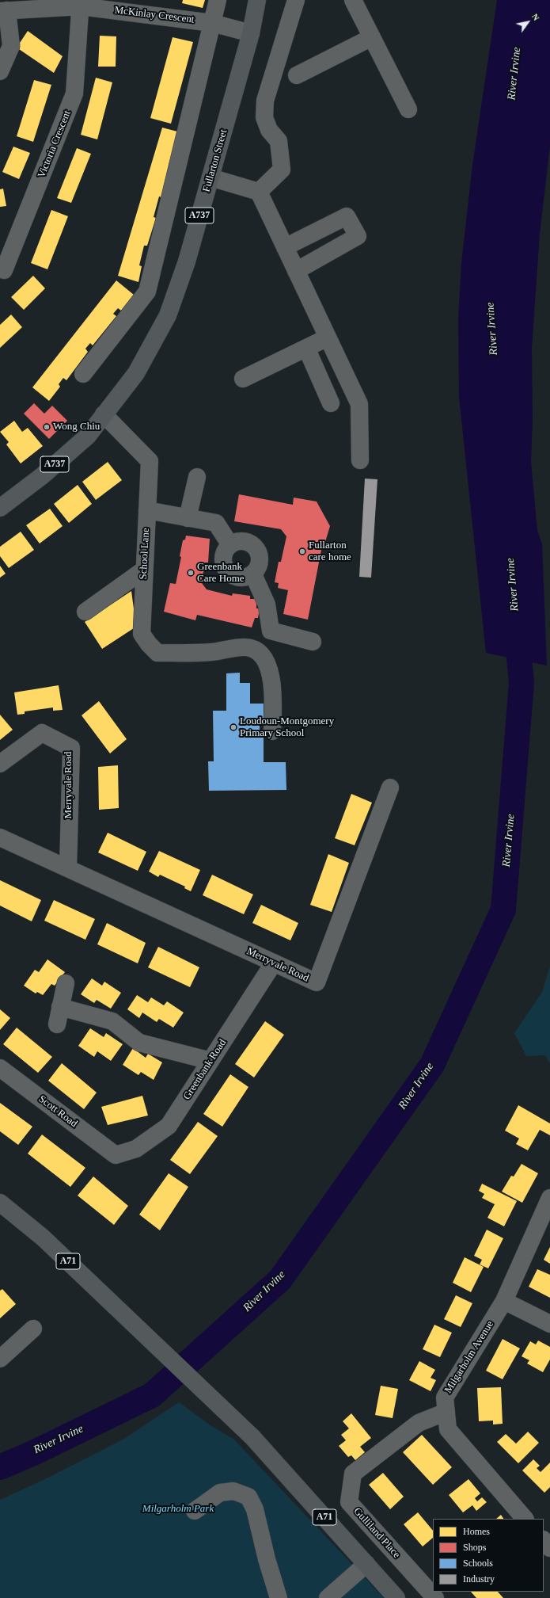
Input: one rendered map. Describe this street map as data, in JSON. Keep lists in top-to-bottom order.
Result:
{
  "streets": {
    "main road": ["Fullarton Street", "A737", "A71"],
    "street": [
      "McKinlay Crescent",
      "Victoria Crescent",
      "School Lane",
      "Merryvale Road",
      "Greenbank Road",
      "Scott Road",
      "Milgarholm Avenue",
      "Gulliland Place"
    ]
  },
  "crossings": [
    ["McKinlay Crescent", "Victoria Crescent"],
    ["McKinlay Crescent", "Fullarton Street"],
    ["Fullarton Street", "A737"],
    ["Fullarton Street", "School Lane"],
    ["A737", "School Lane"],
    ["Merryvale Road", "Greenbank Road"],
    ["Greenbank Road", "Scott Road"],
    ["Milgarholm Avenue", "Gulliland Place"]
  ],
  "water": ["River Irvine"],
  "parks": ["Milgarholm Park"],
  "places": [
    "Wong Chiu",
    "Fullarton care home",
    "Greenbank Care Home",
    "Loudoun-Montgomery Primary School"
  ],
  "legend": [
    "Homes",
    "Shops",
    "Schools",
    "Industry"
  ],
  "north": "top right"
}
